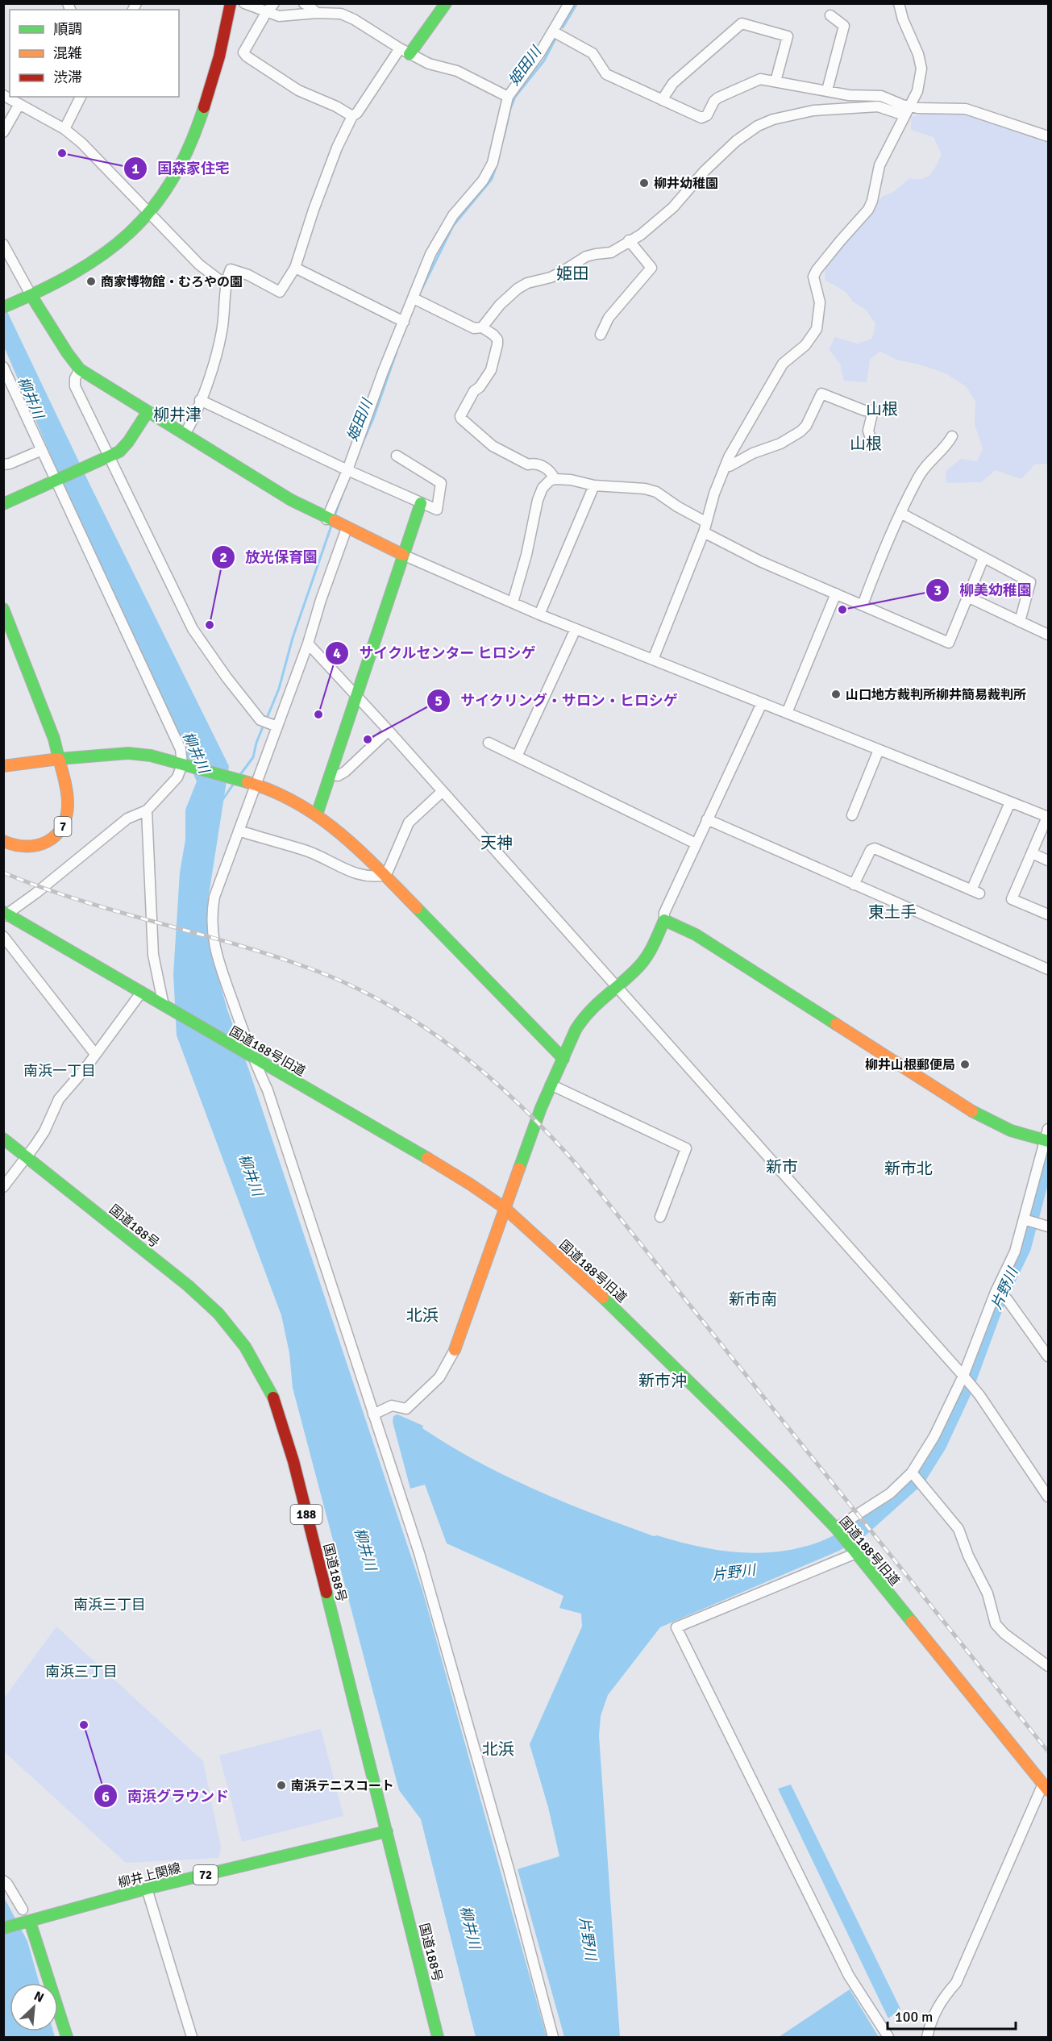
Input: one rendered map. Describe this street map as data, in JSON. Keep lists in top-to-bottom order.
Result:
{
  "streets": {
    "main road": [
      "7",
      "国道188号旧道",
      "国道188号",
      "188",
      "柳井上関線",
      "72"
    ]
  },
  "crossings": [
    ["国道188号", "柳井上関線"]
  ],
  "districts": [
    "姫田",
    "山根",
    "柳井津",
    "山根",
    "天神",
    "東土手",
    "南浜一丁目",
    "新市",
    "新市北",
    "新市南",
    "北浜",
    "新市沖",
    "南浜三丁目",
    "南浜三丁目",
    "北浜"
  ],
  "water": ["姫田川", "柳井川", "片野川"],
  "places": [
    "国森家住宅",
    "柳井幼稚園",
    "商家博物館・むろやの園",
    "柳美幼稚園",
    "放光保育園",
    "山口地方裁判所柳井簡易裁判所",
    "サイクルセンター ヒロシゲ",
    "サイクリング・サロン・ヒロシゲ",
    "柳井山根郵便局",
    "南浜グラウンド",
    "南浜テニスコート"
  ],
  "legend": ["順調", "混雑", "渋滞"],
  "scale_bar": "100 m",
  "north": "top right"
}
